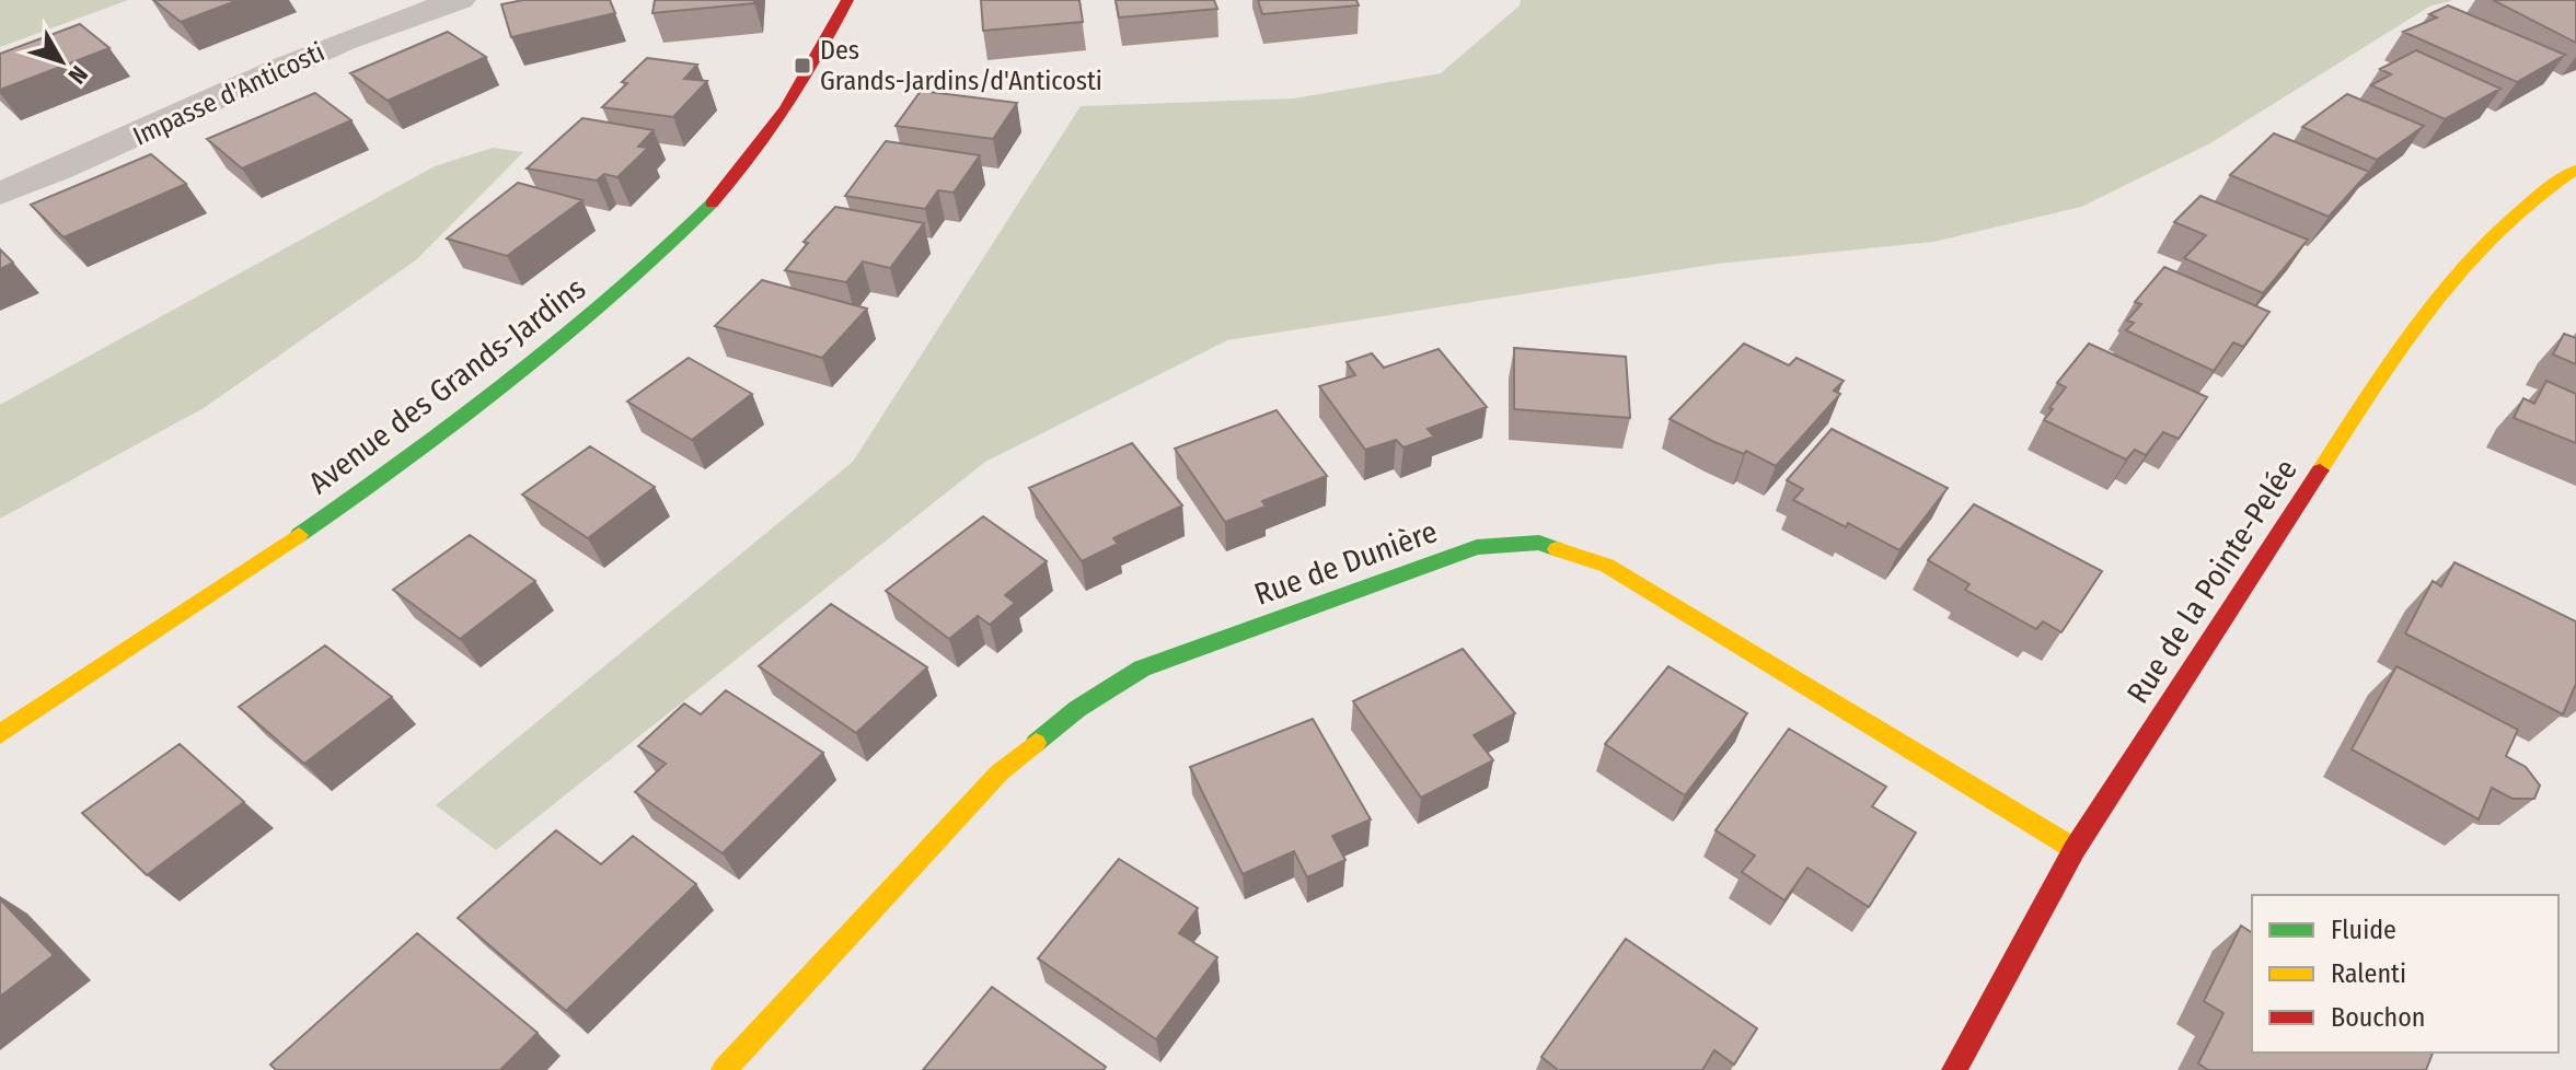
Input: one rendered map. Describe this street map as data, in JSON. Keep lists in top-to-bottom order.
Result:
{
  "streets": {
    "street": [
      "Impasse d'Anticosti",
      "Avenue des Grands-Jardins",
      "Rue de Dunière",
      "Rue de la Pointe-Pelée"
    ]
  },
  "crossings": [
    ["Rue de Dunière", "Rue de la Pointe-Pelée"]
  ],
  "places": {
    "transit": ["Des Grands-Jardins/d'Anticosti"]
  },
  "legend": ["Fluide", "Ralenti", "Bouchon"],
  "north": "bottom right"
}
